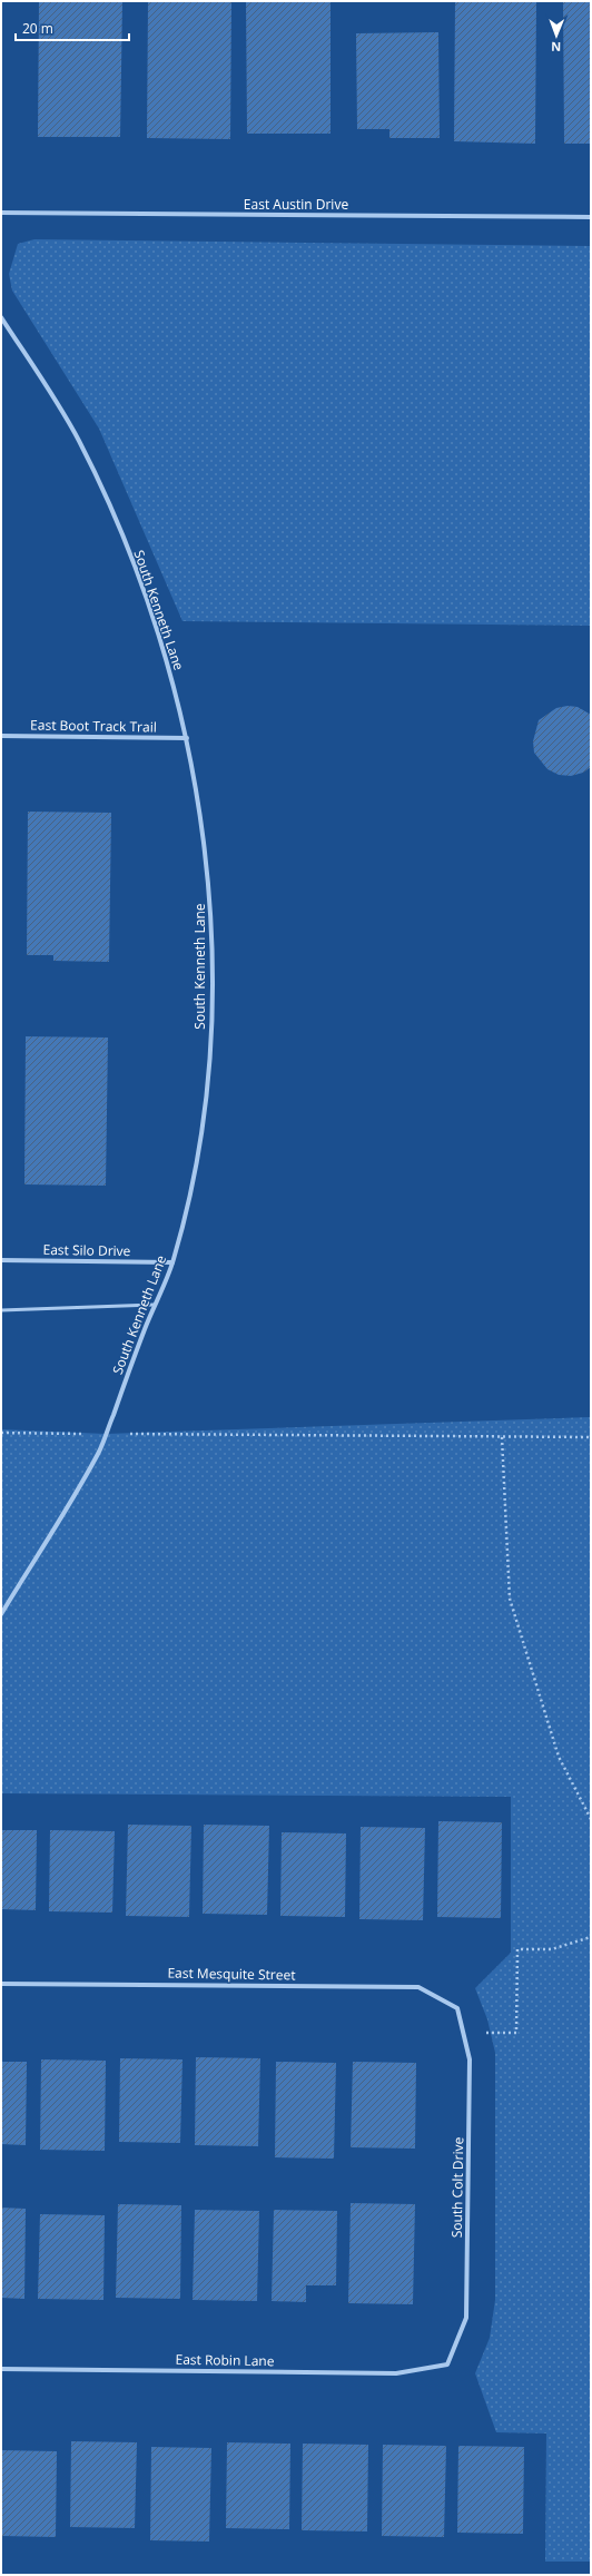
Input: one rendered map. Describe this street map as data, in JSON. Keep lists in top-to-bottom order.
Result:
{
  "streets": {
    "street": [
      "East Austin Drive",
      "South Kenneth Lane",
      "East Boot Track Trail",
      "East Silo Drive",
      "East Mesquite Street",
      "South Colt Drive",
      "East Robin Lane"
    ]
  },
  "crossings": [
    ["South Kenneth Lane", "East Boot Track Trail"],
    ["South Kenneth Lane", "East Silo Drive"],
    ["East Mesquite Street", "South Colt Drive"],
    ["South Colt Drive", "East Robin Lane"]
  ],
  "scale_bar": "20 m",
  "north": "bottom"
}
